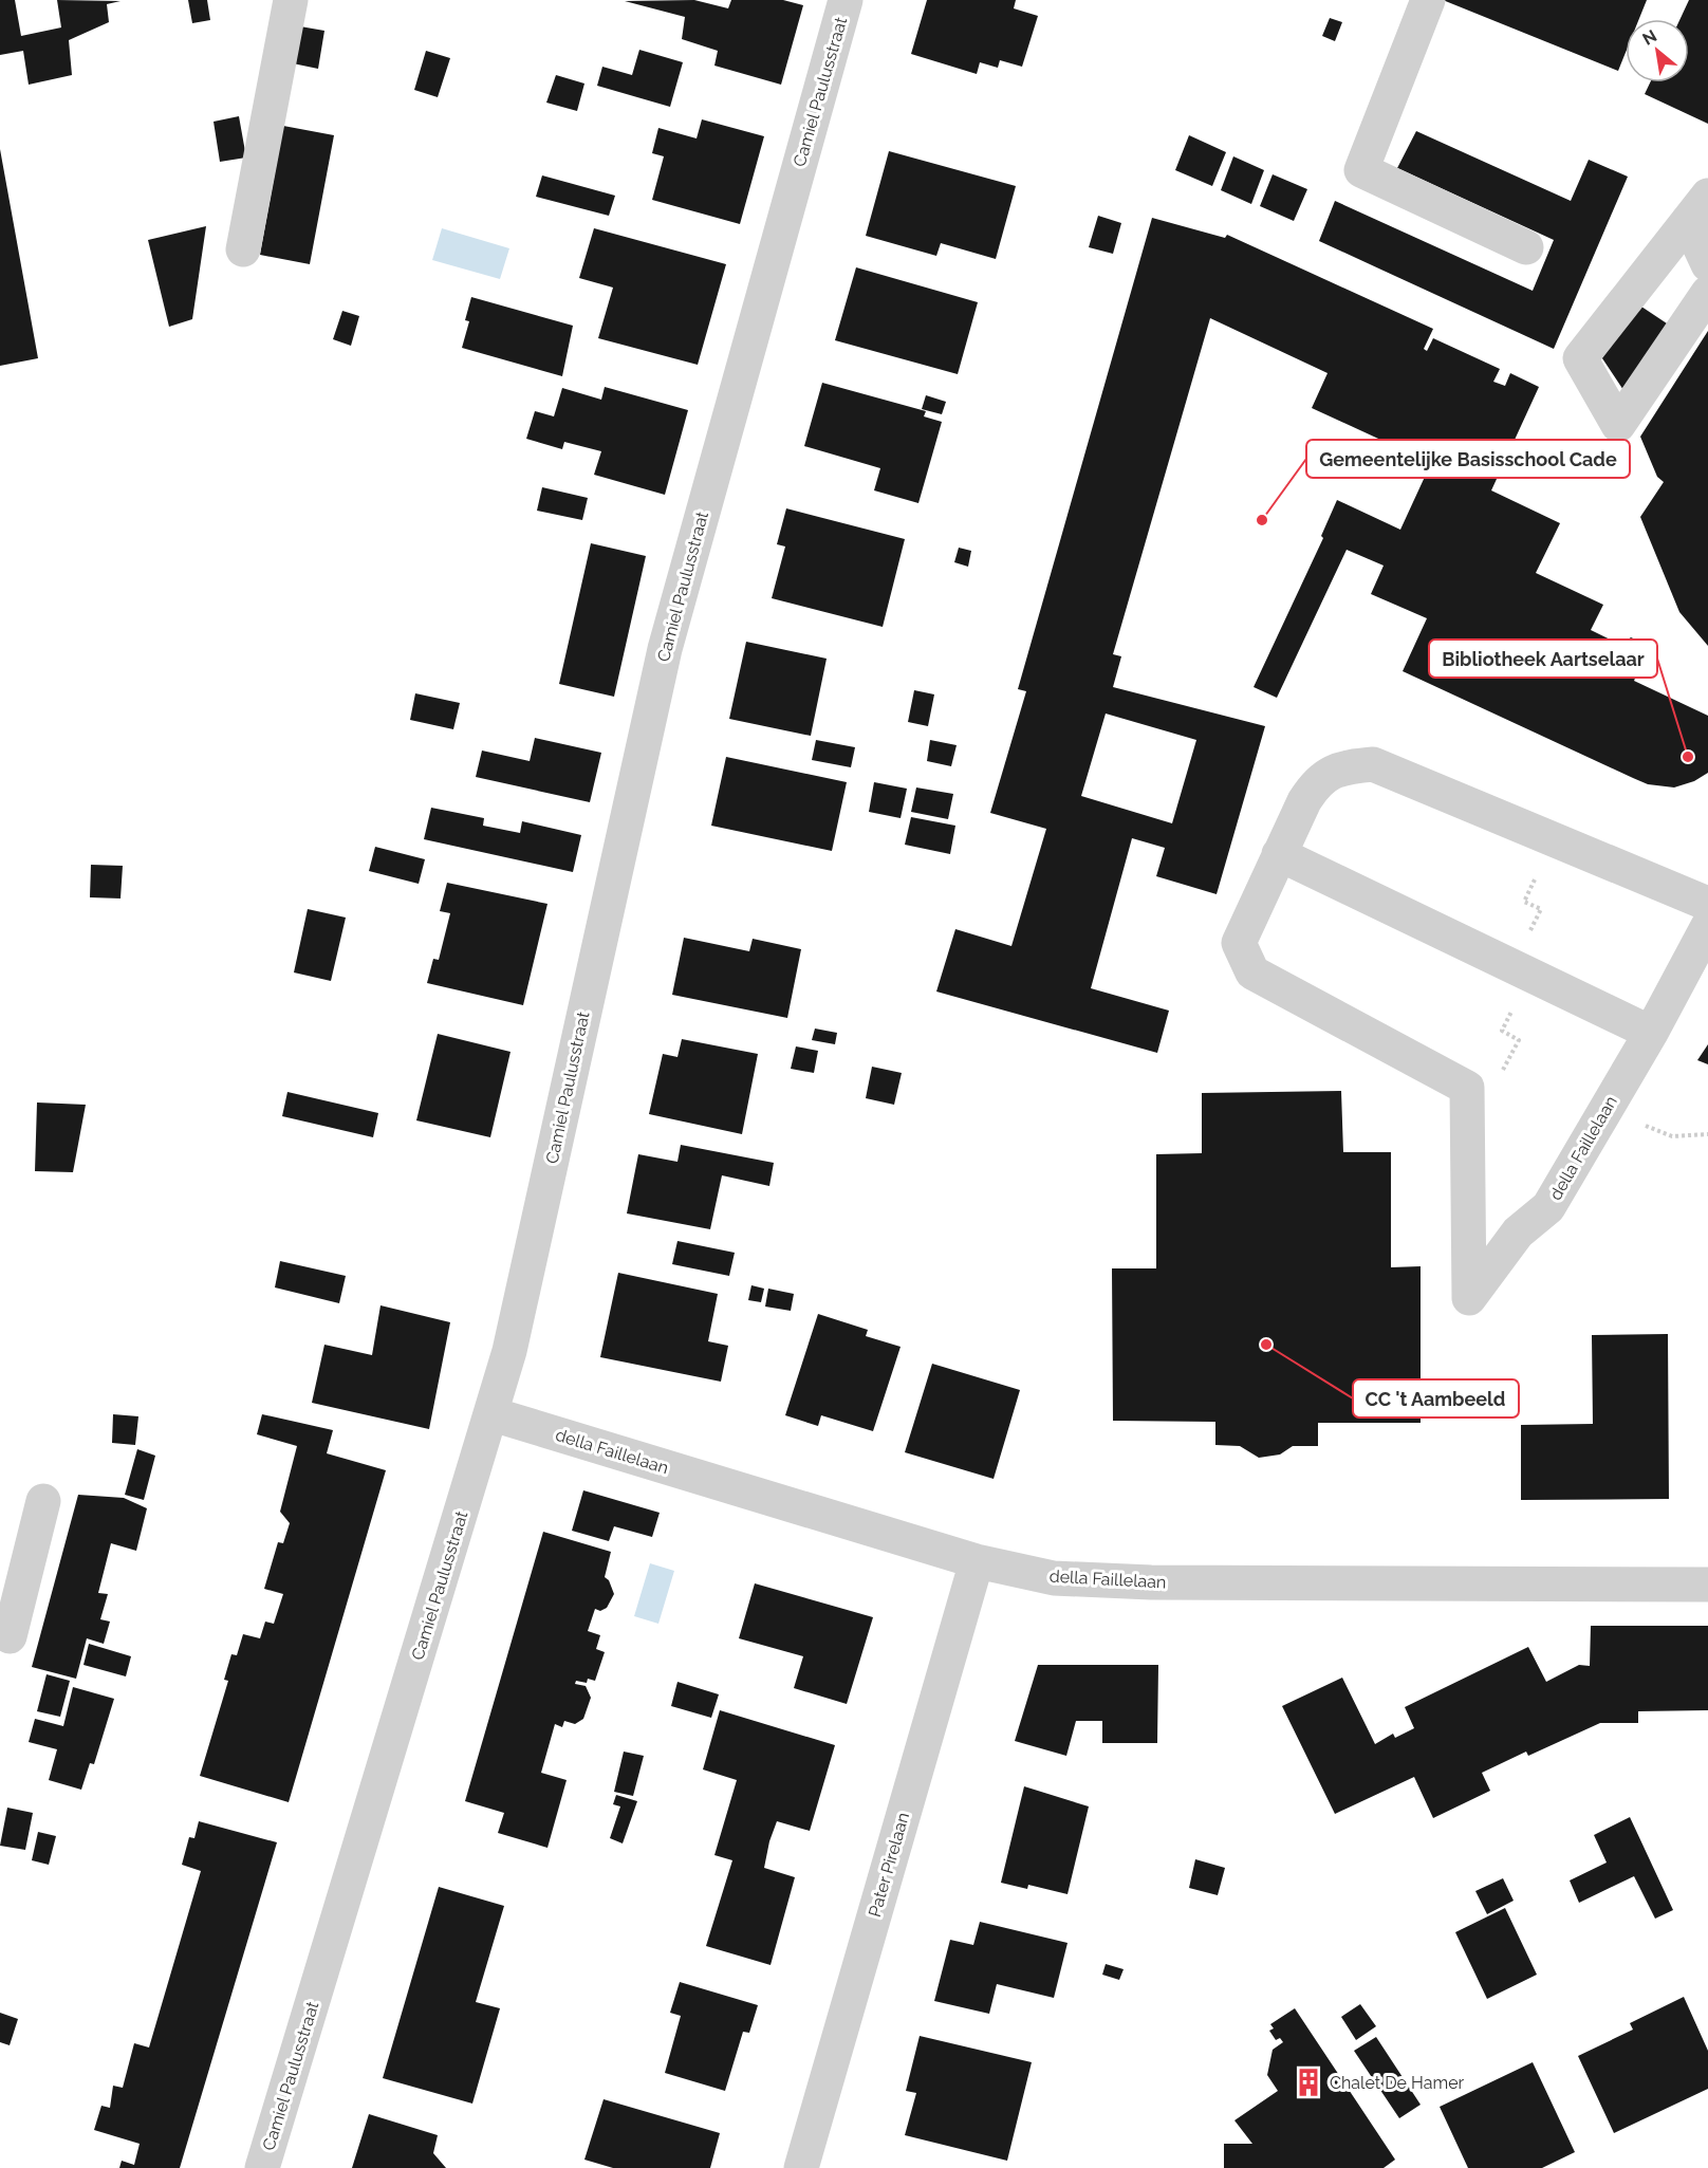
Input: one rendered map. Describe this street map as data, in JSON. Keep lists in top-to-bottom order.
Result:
{
  "streets": {
    "street": ["Camiel Paulusstraat", "della Faillelaan", "Pater Pirelaan"]
  },
  "crossings": [
    ["Camiel Paulusstraat", "della Faillelaan"],
    ["della Faillelaan", "Pater Pirelaan"]
  ],
  "places": {
    "other": ["Gemeentelijke Basisschool Cade", "Bibliotheek Aartselaar", "CC 't Aambeeld"],
    "building": ["Chalet De Hamer"]
  },
  "north": "top left"
}
